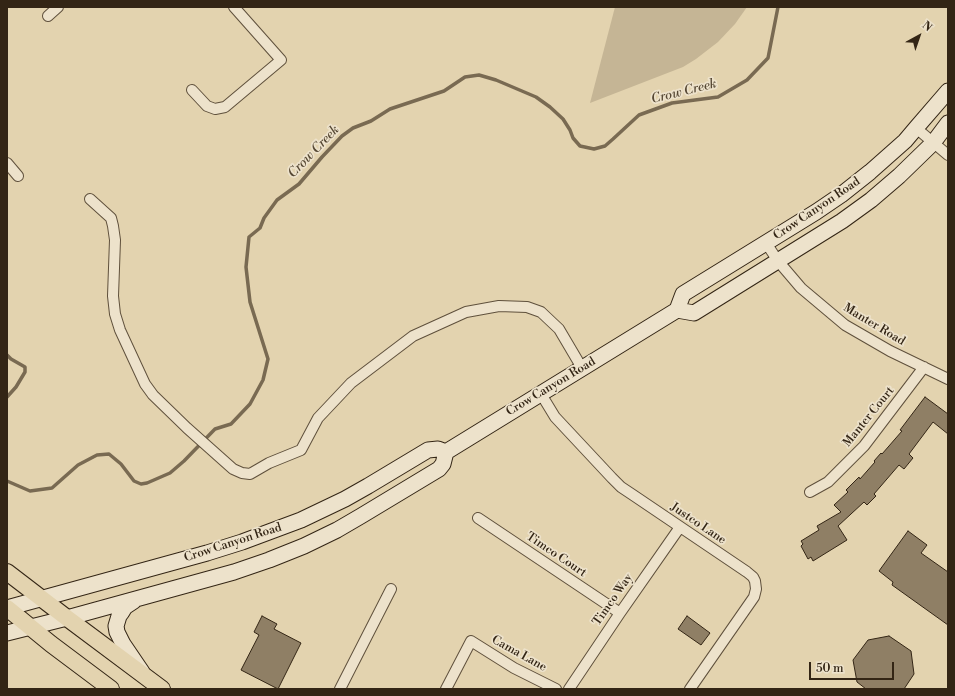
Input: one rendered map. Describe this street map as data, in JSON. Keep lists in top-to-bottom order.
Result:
{
  "streets": {
    "main road": ["Crow Canyon Road"],
    "street": [
      "Manter Road",
      "Manter Court",
      "Justco Lane",
      "Timco Court",
      "Timco Way",
      "Cama Lane"
    ]
  },
  "crossings": [
    ["Crow Canyon Road", "Manter Road"],
    ["Crow Canyon Road", "Justco Lane"],
    ["Manter Road", "Manter Court"],
    ["Justco Lane", "Timco Way"],
    ["Timco Court", "Timco Way"]
  ],
  "water": ["Crow Creek"],
  "scale_bar": "50 m",
  "north": "top right"
}
